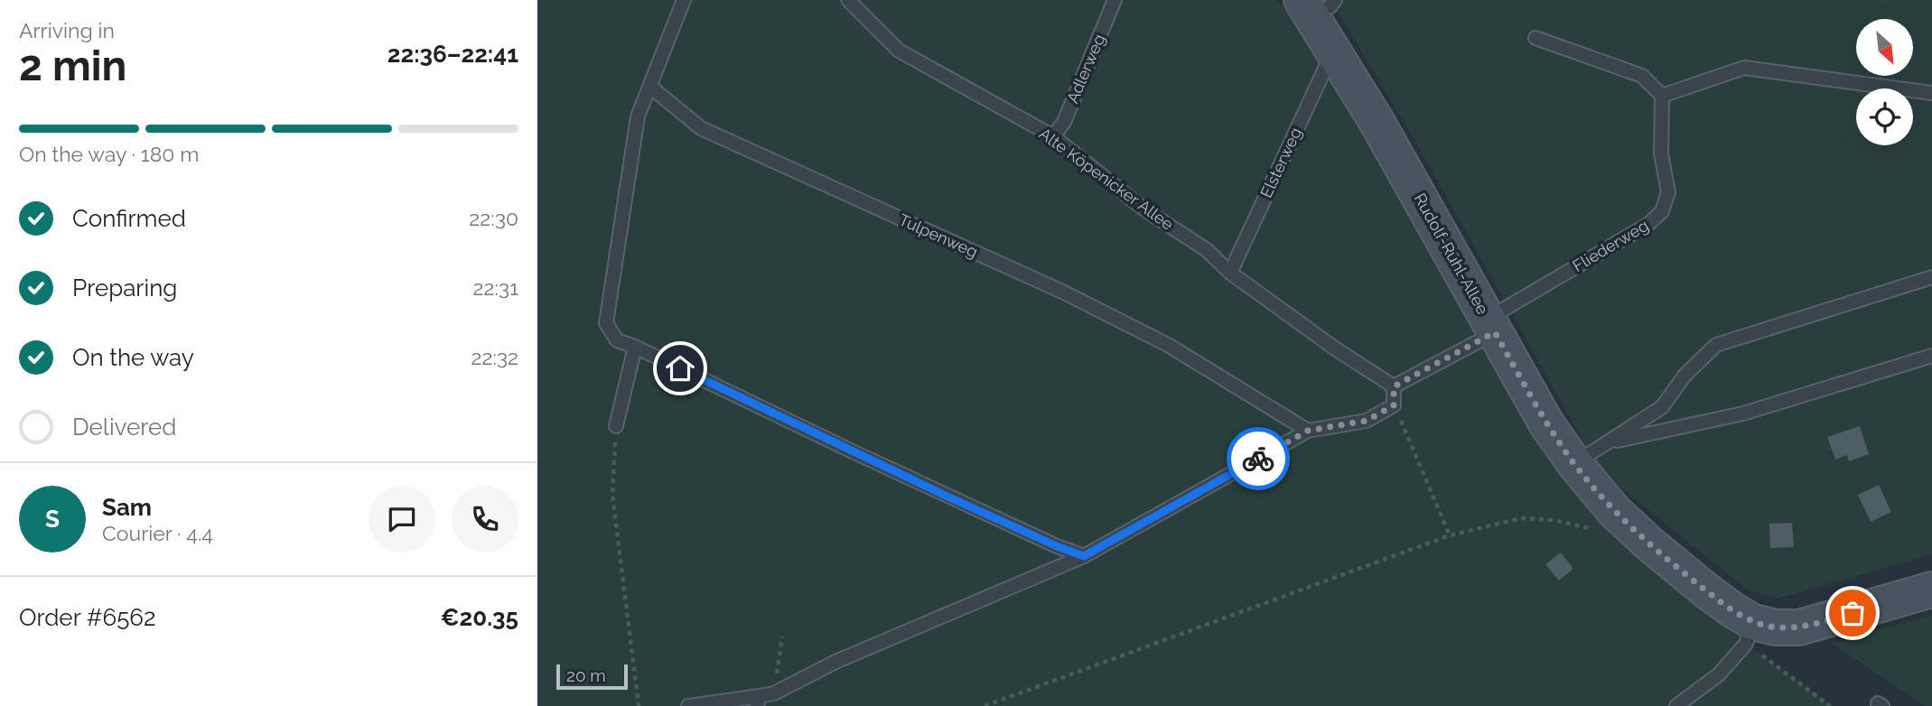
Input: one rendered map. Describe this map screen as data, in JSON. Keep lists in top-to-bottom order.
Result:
{
  "streets": {
    "street": ["Rudolf-Rühl-Allee"],
    "lane": [
      "Adlerweg",
      "Elsterweg",
      "Alte Köpenicker Allee",
      "Tulpenweg",
      "Fliederweg"
    ]
  },
  "crossings": [
    ["Adlerweg", "Alte Köpenicker Allee"],
    ["Elsterweg", "Alte Köpenicker Allee"],
    ["Elsterweg", "Rudolf-Rühl-Allee"],
    ["Alte Köpenicker Allee", "Fliederweg"],
    ["Fliederweg", "Rudolf-Rühl-Allee"]
  ],
  "scale_bar": "20 m",
  "north": "bottom right",
  "page": {
    "heading": ["2 min", "Arriving in", "22:36–22:41"],
    "panel": [
      "Sam",
      "Courier · 4.4",
      "Order #6562",
      "€20.35"
    ],
    "bar": "On the way · 180 m",
    "list": [
      ["Confirmed", "22:30"],
      ["Preparing", "22:31"],
      ["On the way", "22:32"],
      "Delivered"
    ],
    "round": "S",
    "scale": "20 m"
  }
}
